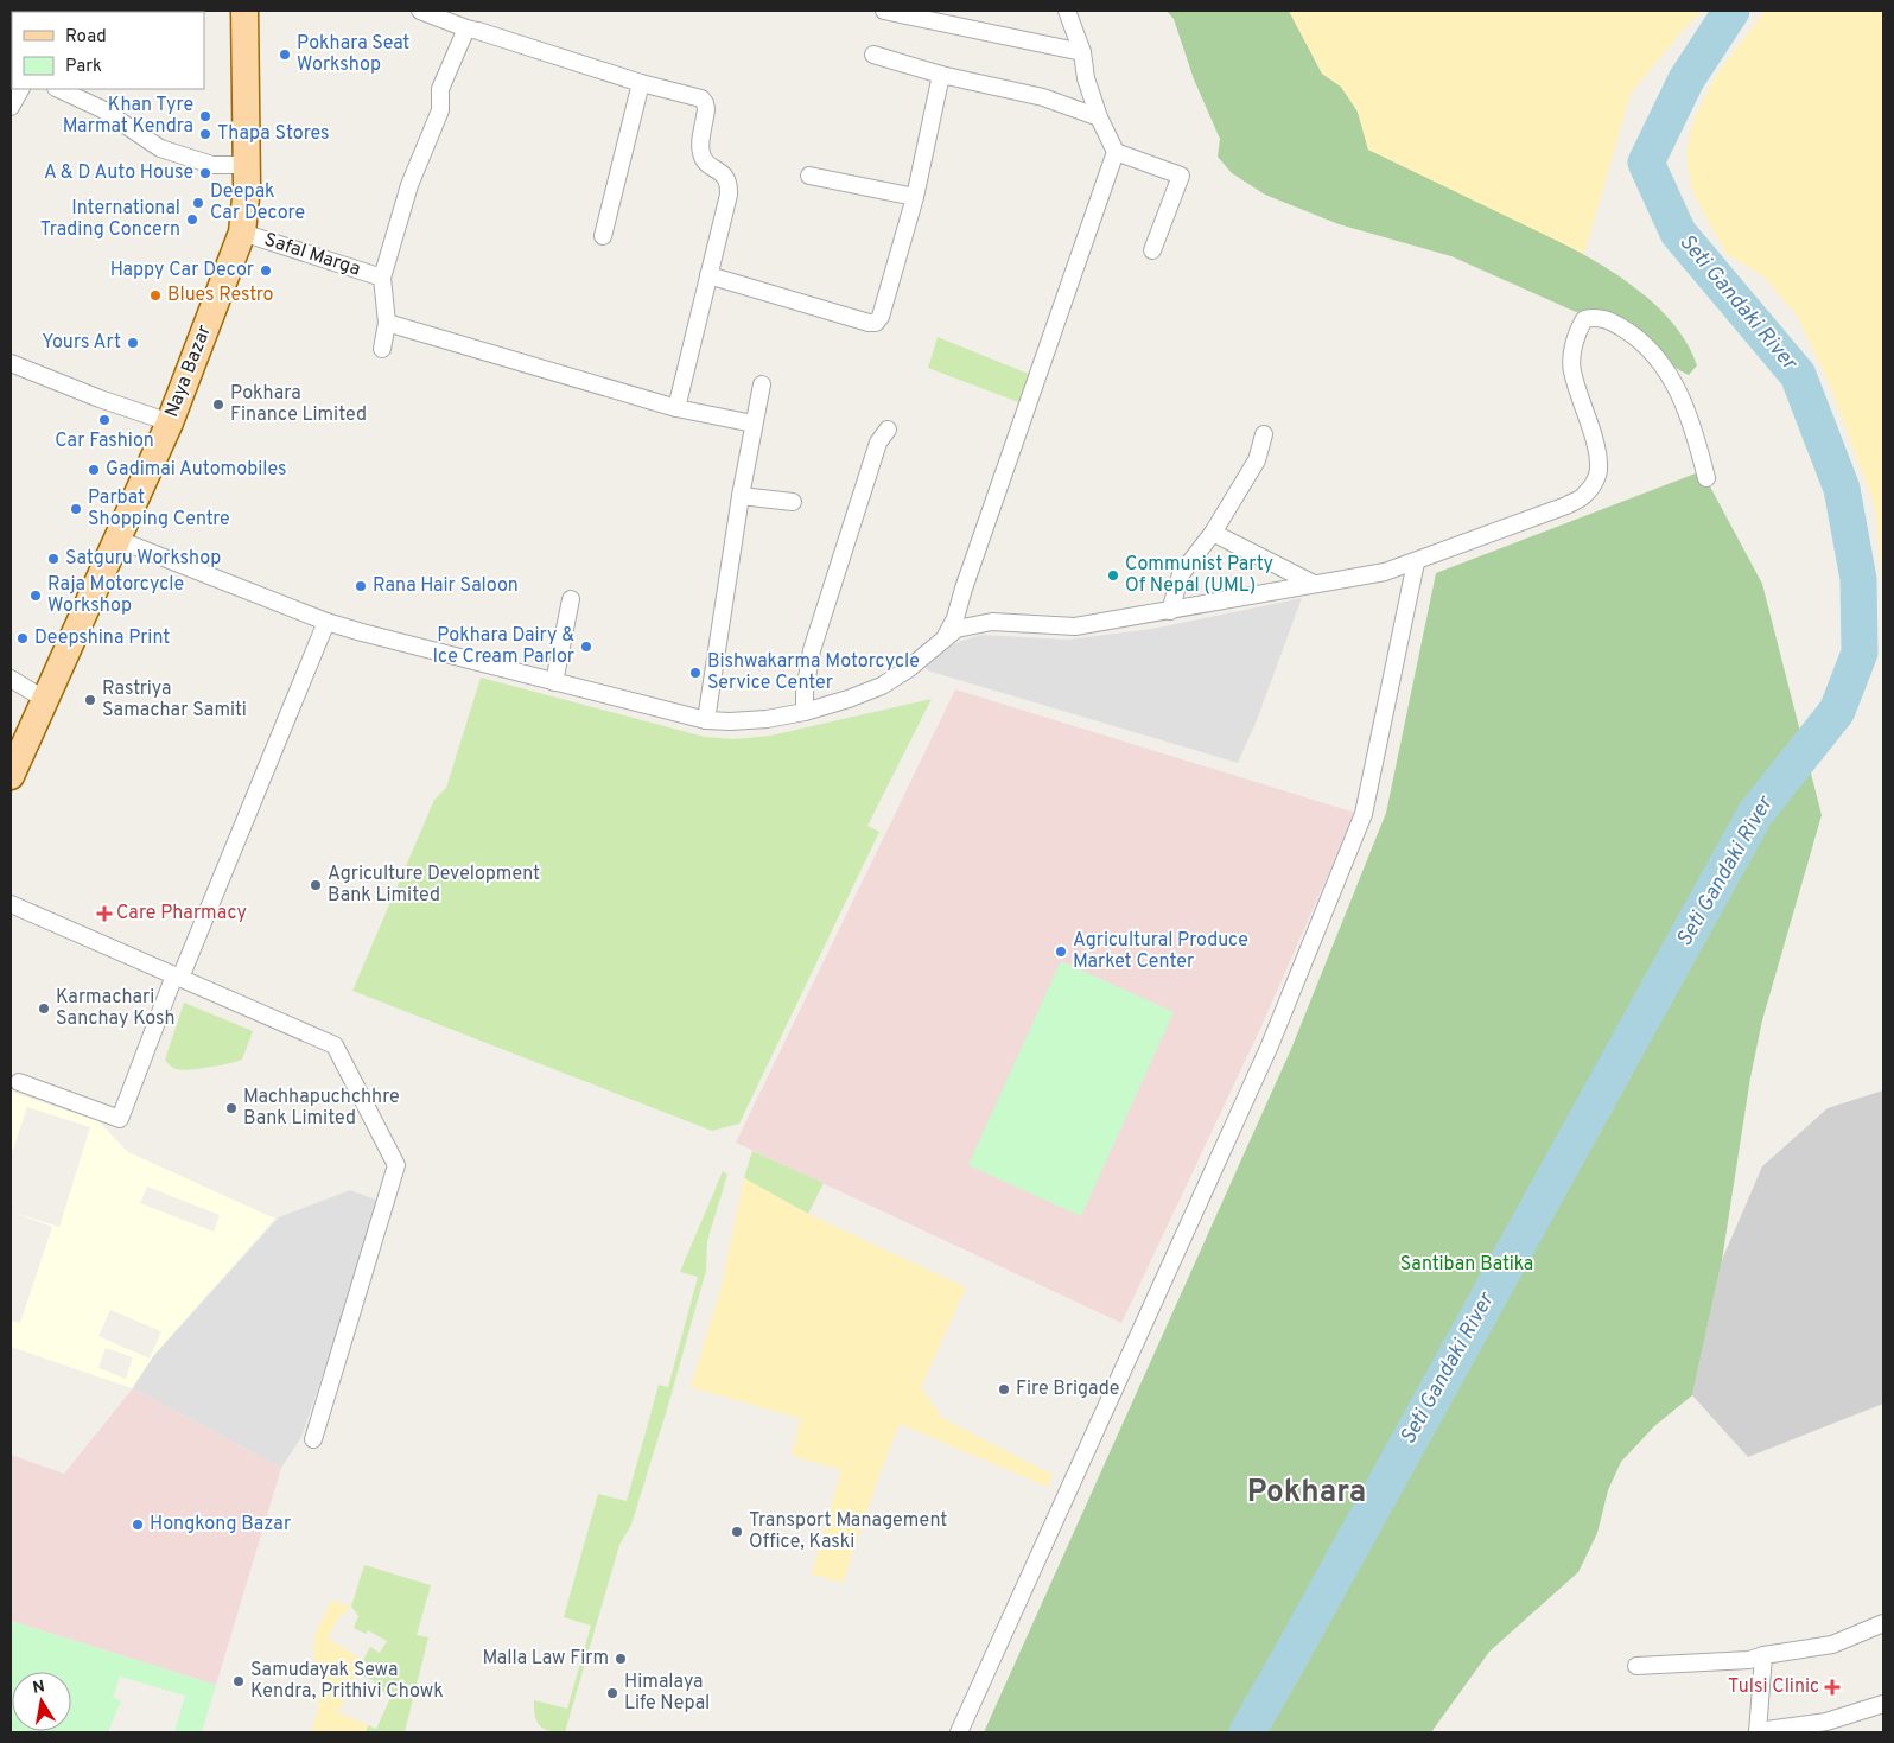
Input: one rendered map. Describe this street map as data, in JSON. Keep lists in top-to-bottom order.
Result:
{
  "streets": {
    "main road": ["Naya Bazar"],
    "street": ["Safal Marga"]
  },
  "crossings": [
    ["Safal Marga", "Naya Bazar"]
  ],
  "districts": ["Pokhara"],
  "water": ["Seti Gandaki River"],
  "parks": ["Santiban Batika"],
  "places": {
    "other": [
      "Pokhara Seat Workshop",
      "Khan Tyre Marmat Kendra",
      "Thapa Stores",
      "A & D Auto House",
      "Deepak Car Decore",
      "International Trading Concern",
      "Happy Car Decor",
      "Blues Restro",
      "Yours Art",
      "Pokhara Finance Limited",
      "Car Fashion",
      "Gadimai Automobiles",
      "Parbat Shopping Centre",
      "Satguru Workshop",
      "Communist Party Of Nepal (UML)",
      "Rana Hair Saloon",
      "Raja Motorcycle Workshop",
      "Deepshina Print",
      "Pokhara Dairy & Ice Cream Parlor",
      "Bishwakarma Motorcycle Service Center",
      "Rastriya Samachar Samiti",
      "Agriculture Development Bank Limited",
      "Agricultural Produce Market Center",
      "Karmachari Sanchay Kosh",
      "Machhapuchchhre Bank Limited",
      "Fire Brigade",
      "Hongkong Bazar",
      "Transport Management Office, Kaski",
      "Malla Law Firm",
      "Samudayak Sewa Kendra, Prithivi Chowk",
      "Himalaya Life Nepal"
    ],
    "health": ["Care Pharmacy", "Tulsi Clinic"]
  },
  "legend": ["Road", "Park"],
  "north": "top"
}
